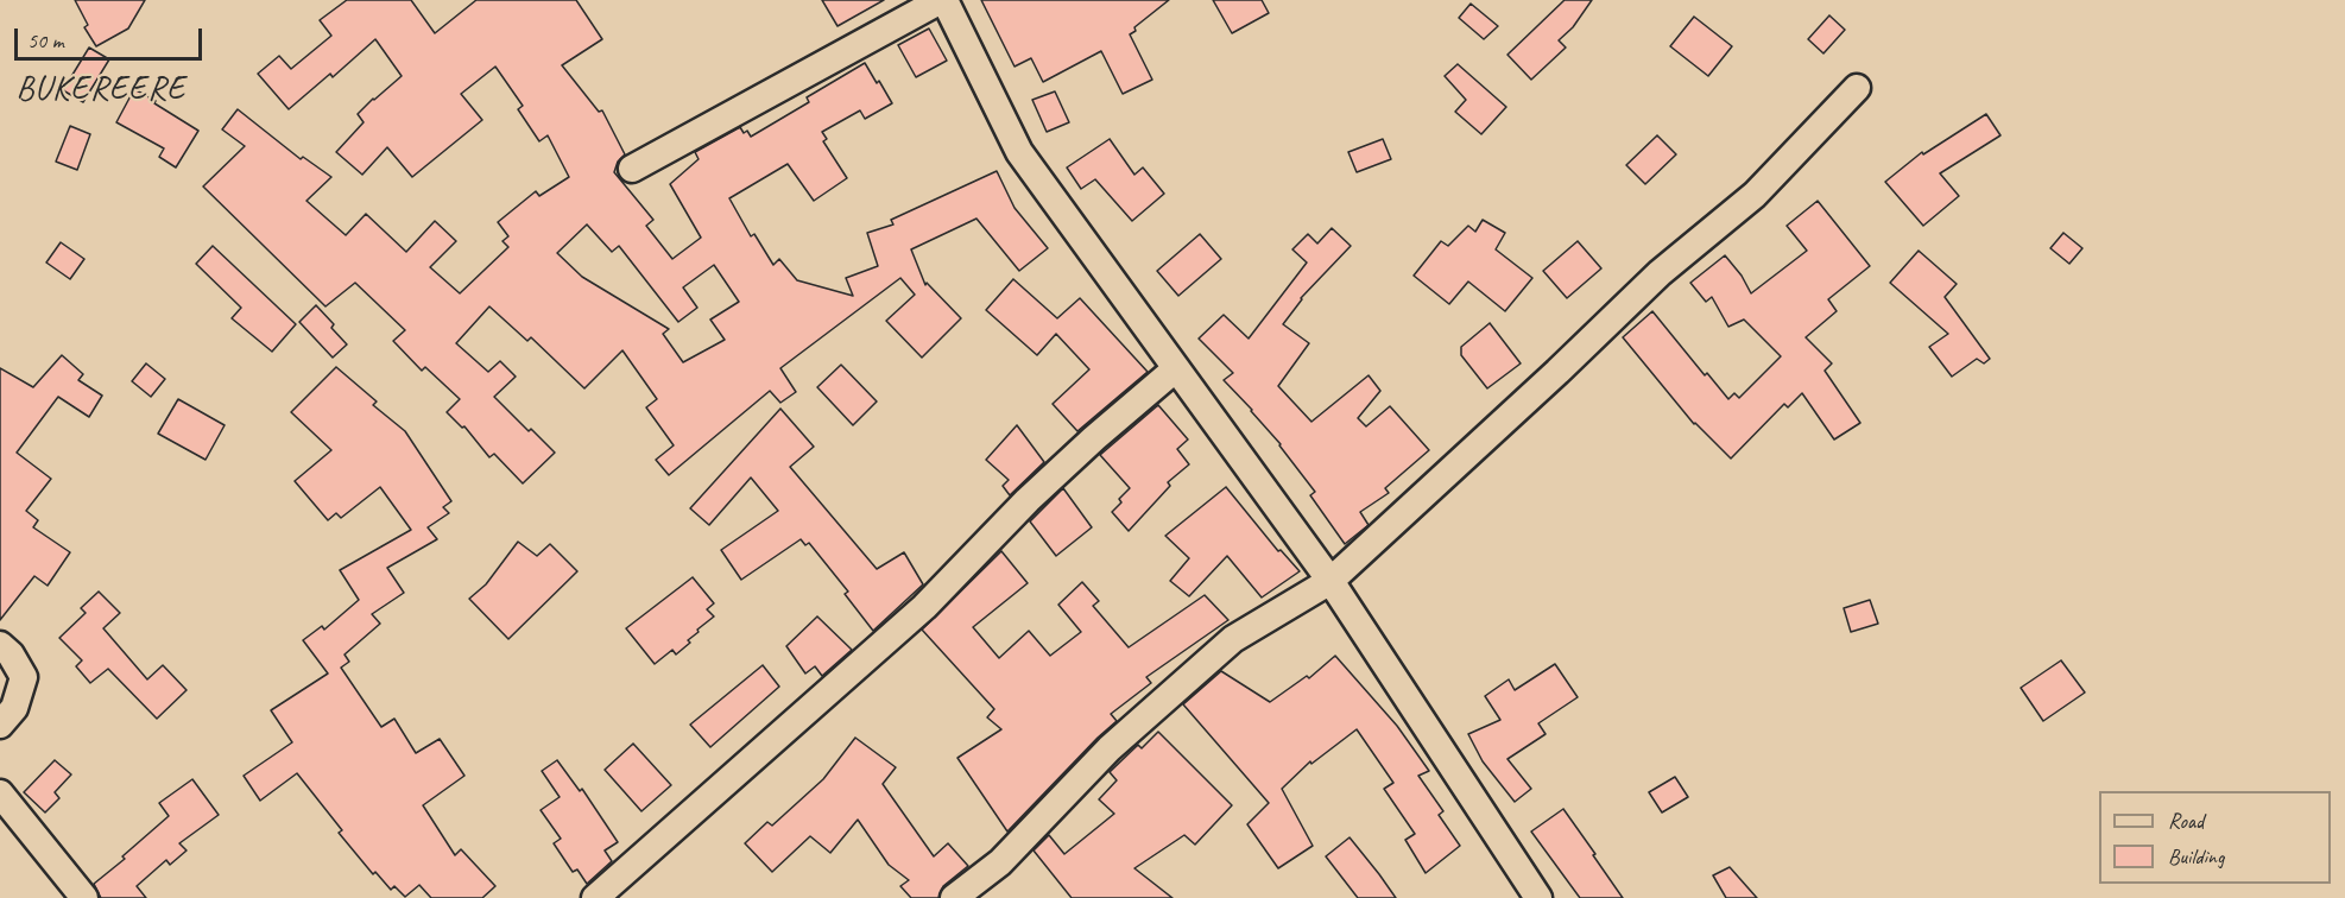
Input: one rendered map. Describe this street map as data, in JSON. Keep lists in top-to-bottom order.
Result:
{
  "districts": ["BUKEREERE"],
  "legend": ["Road", "Building"],
  "scale_bar": "50 m"
}
